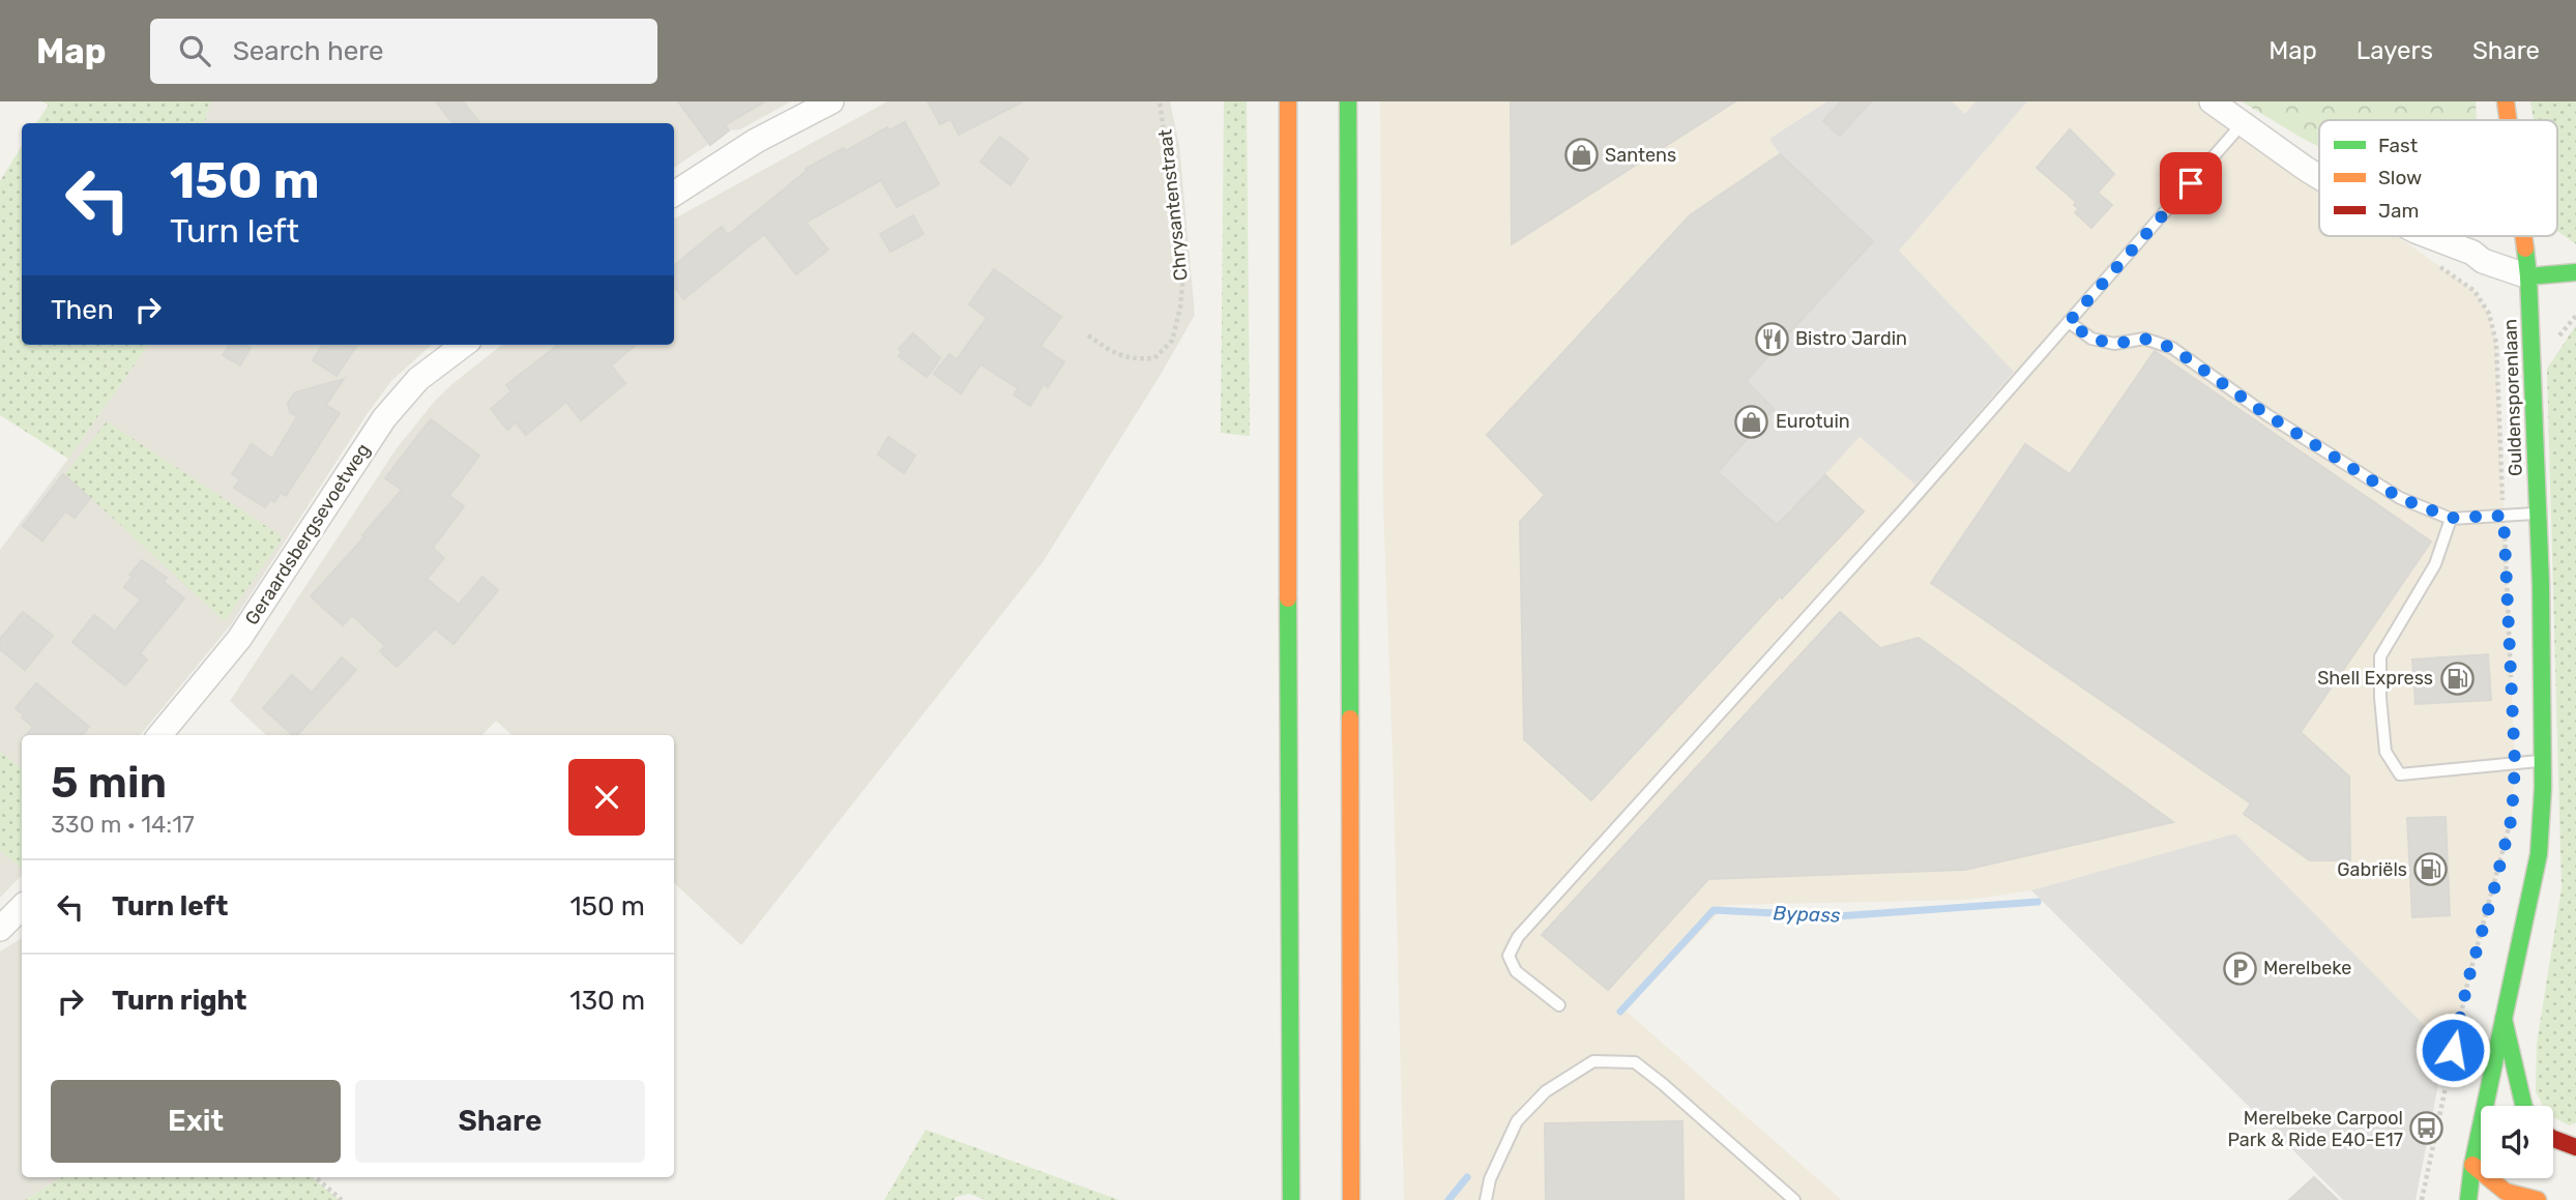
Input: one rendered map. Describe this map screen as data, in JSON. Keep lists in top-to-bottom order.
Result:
{
  "streets": {
    "main road": ["Guldensporenlaan"],
    "street": ["Geraardsbergsevoetweg"],
    "path": ["Chrysantenstraat"]
  },
  "water": ["Bypass"],
  "places": {
    "shop": ["Santens", "Eurotuin"],
    "restaurant": ["Bistro Jardin"],
    "fuel station": ["Shell Express", "Gabriëls"],
    "parking": ["Merelbeke"],
    "bus stop": ["Merelbeke Carpool Park & Ride E40-E17"]
  },
  "legend": ["Fast", "Slow", "Jam"],
  "page": {
    "header": "Map",
    "search": "Search here",
    "nav": ["Map", "Layers", "Share"],
    "turn": ["150 m", "Turn left"],
    "then": "Then",
    "heading": ["5 min", "330 m · 14:17"],
    "list": [
      {
        "name": "Turn left",
        "value": "150 m"
      },
      {
        "name": "Turn right",
        "value": "130 m"
      }
    ],
    "buttons": ["Exit", "Share"]
  }
}
